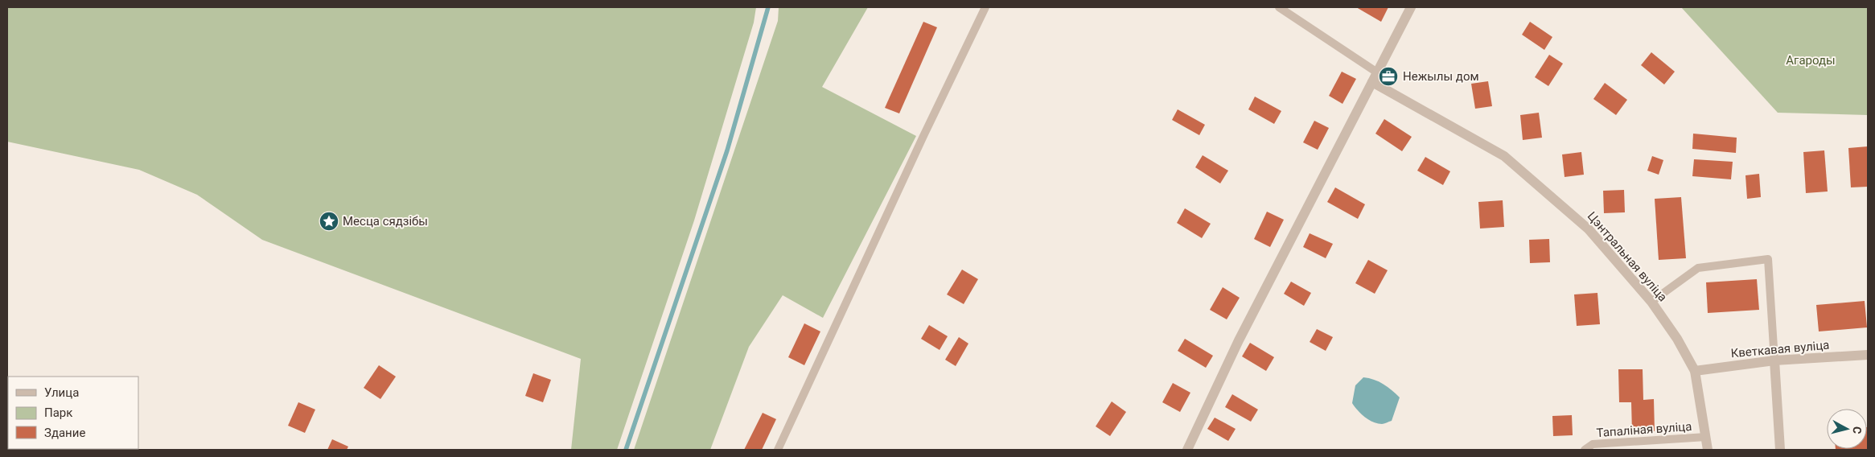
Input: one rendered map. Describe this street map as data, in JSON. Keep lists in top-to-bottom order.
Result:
{
  "streets": {
    "street": ["Цэнтральная вуліца", "Кветкавая вуліца"],
    "lane": ["Тапаліная вуліца"]
  },
  "crossings": [
    ["Цэнтральная вуліца", "Кветкавая вуліца"],
    ["Цэнтральная вуліца", "Тапаліная вуліца"]
  ],
  "parks": ["Агароды"],
  "places": {
    "office": ["Нежылы дом"],
    "place": ["Месца сядзібы"]
  },
  "legend": ["Улица", "Парк", "Здание"],
  "north": "right"
}
